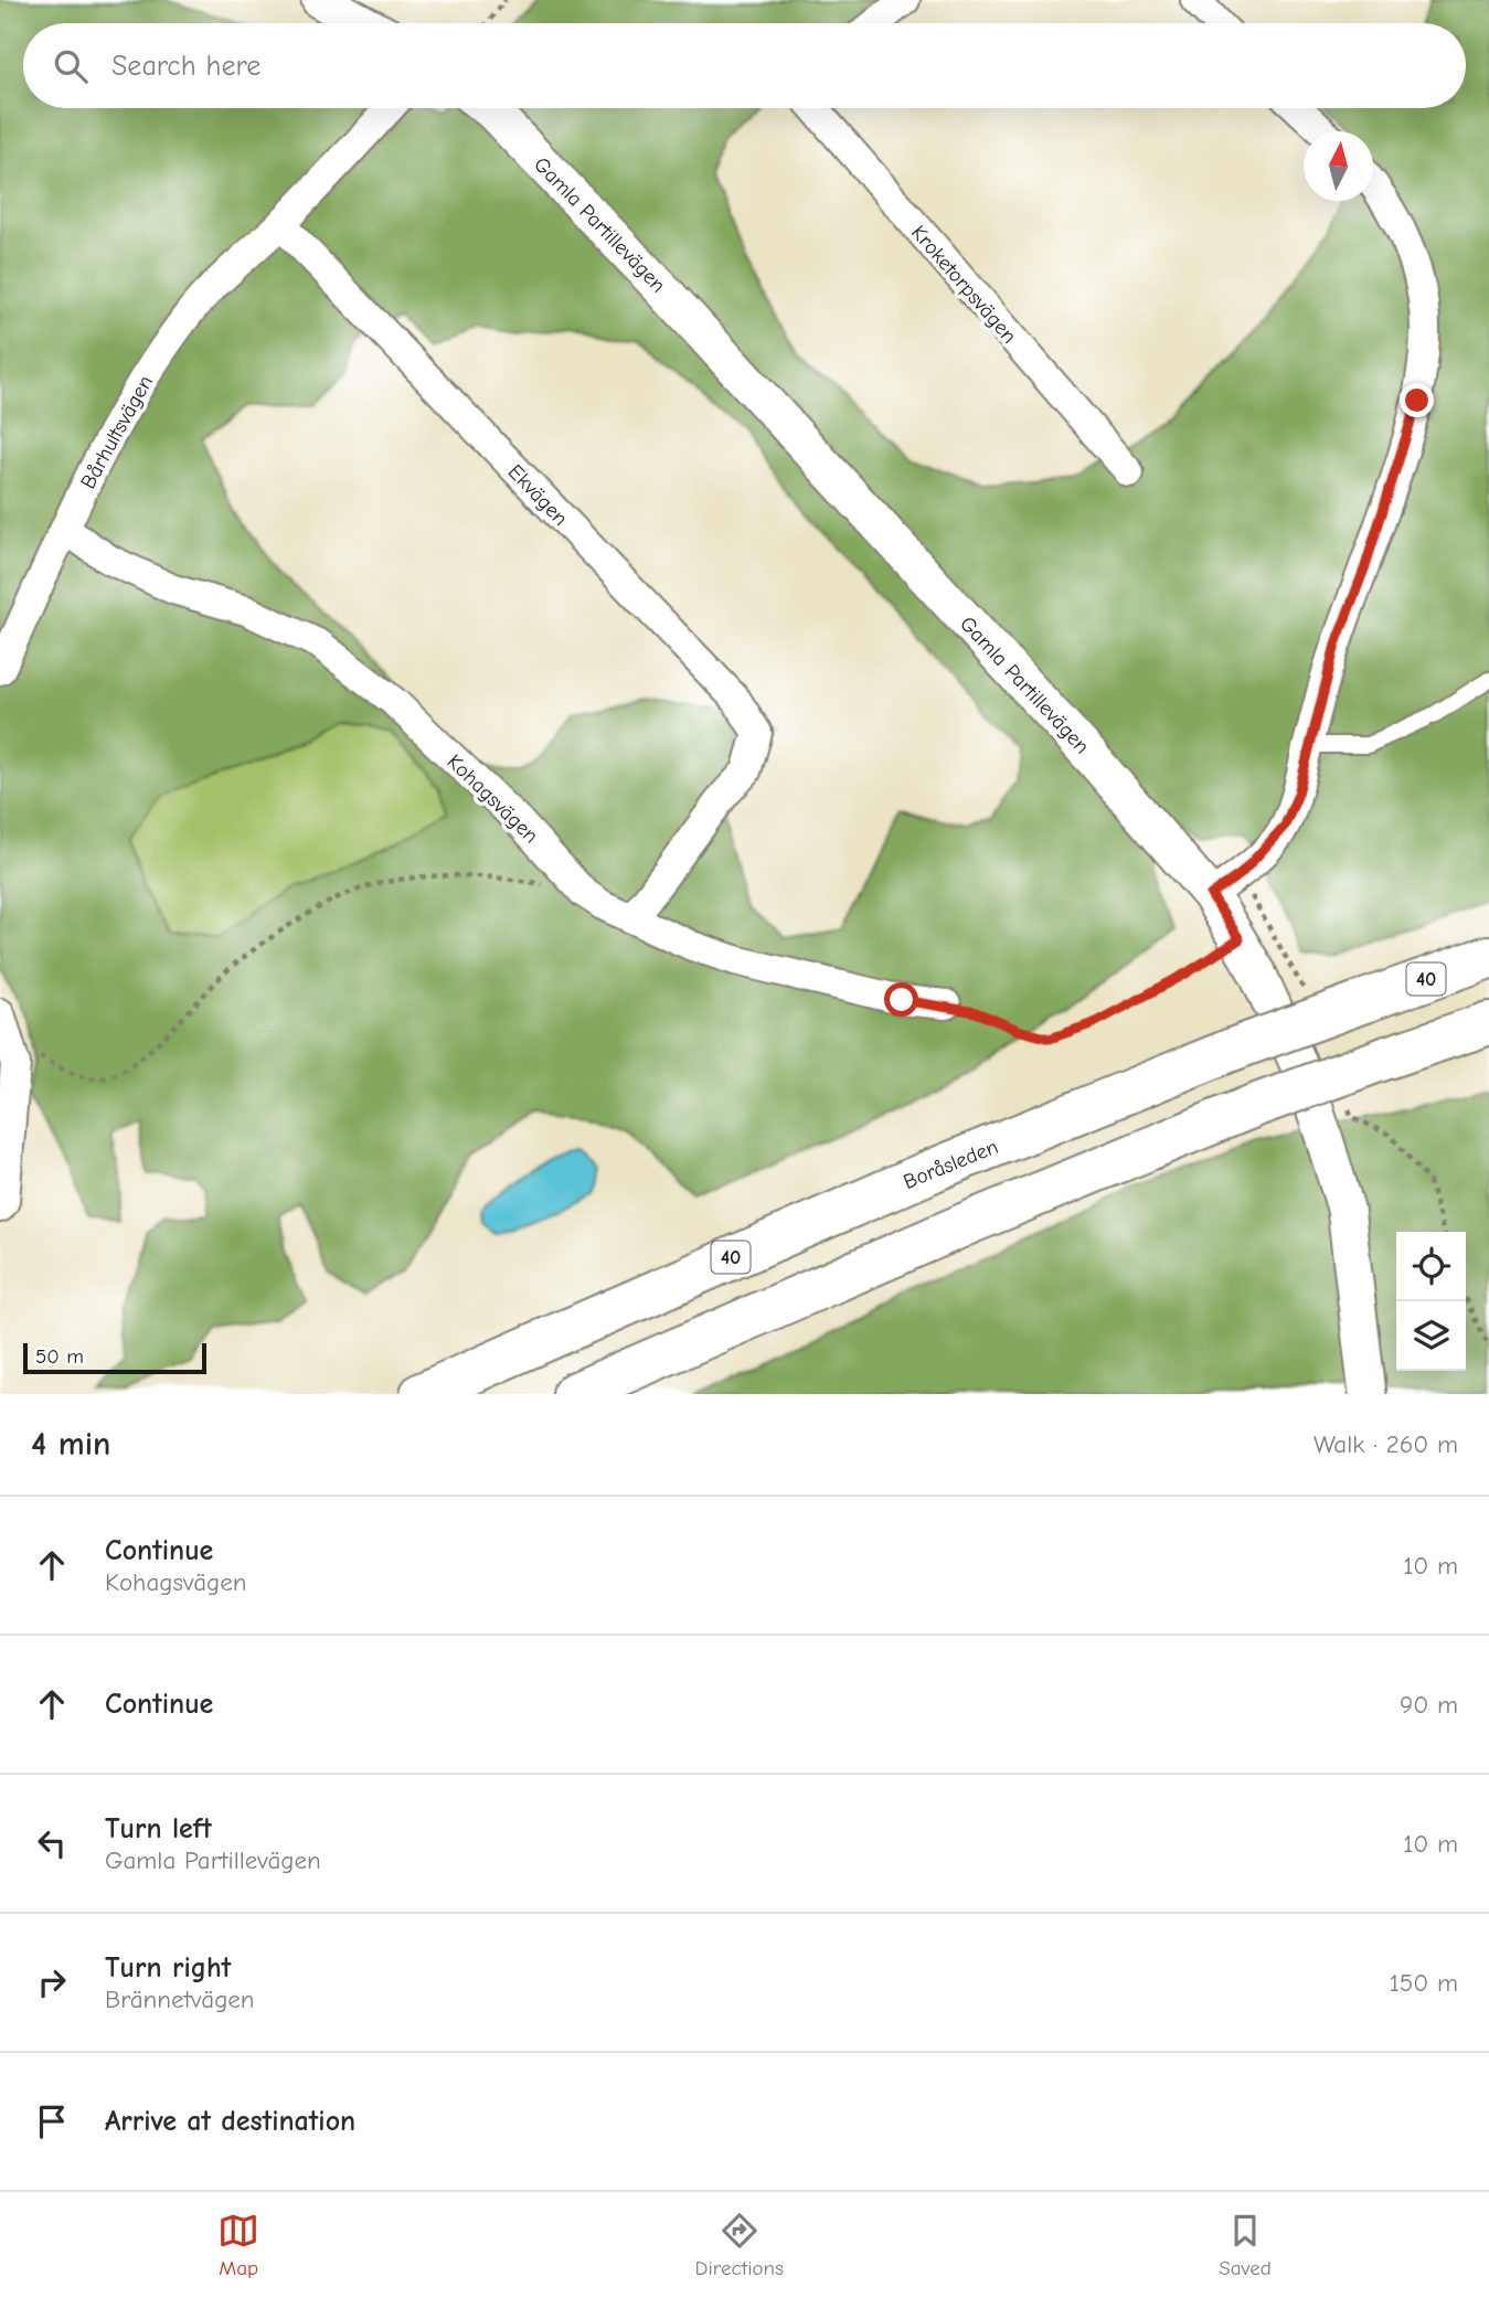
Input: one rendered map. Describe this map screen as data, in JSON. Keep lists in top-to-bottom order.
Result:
{
  "streets": {
    "highway": ["40", "Boråsleden"],
    "street": [
      "Gamla Partillevägen",
      "Kroketorpsvägen",
      "Bårhultsvägen",
      "Ekvägen",
      "Kohagsvägen"
    ]
  },
  "crossings": [
    ["Bårhultsvägen", "Ekvägen"],
    ["Bårhultsvägen", "Kohagsvägen"],
    ["Ekvägen", "Kohagsvägen"]
  ],
  "scale_bar": "50 m",
  "north": "top",
  "page": {
    "search": "Search here",
    "scale": "50 m",
    "heading": ["4 min", "Walk · 260 m"],
    "list": [
      ["Continue", "Kohagsvägen", "10 m"],
      ["Continue", "90 m"],
      ["Turn left", "Gamla Partillevägen", "10 m"],
      ["Turn right", "Brännetvägen", "150 m"],
      "Arrive at destination"
    ],
    "nav": ["Map", "Directions", "Saved"]
  }
}
